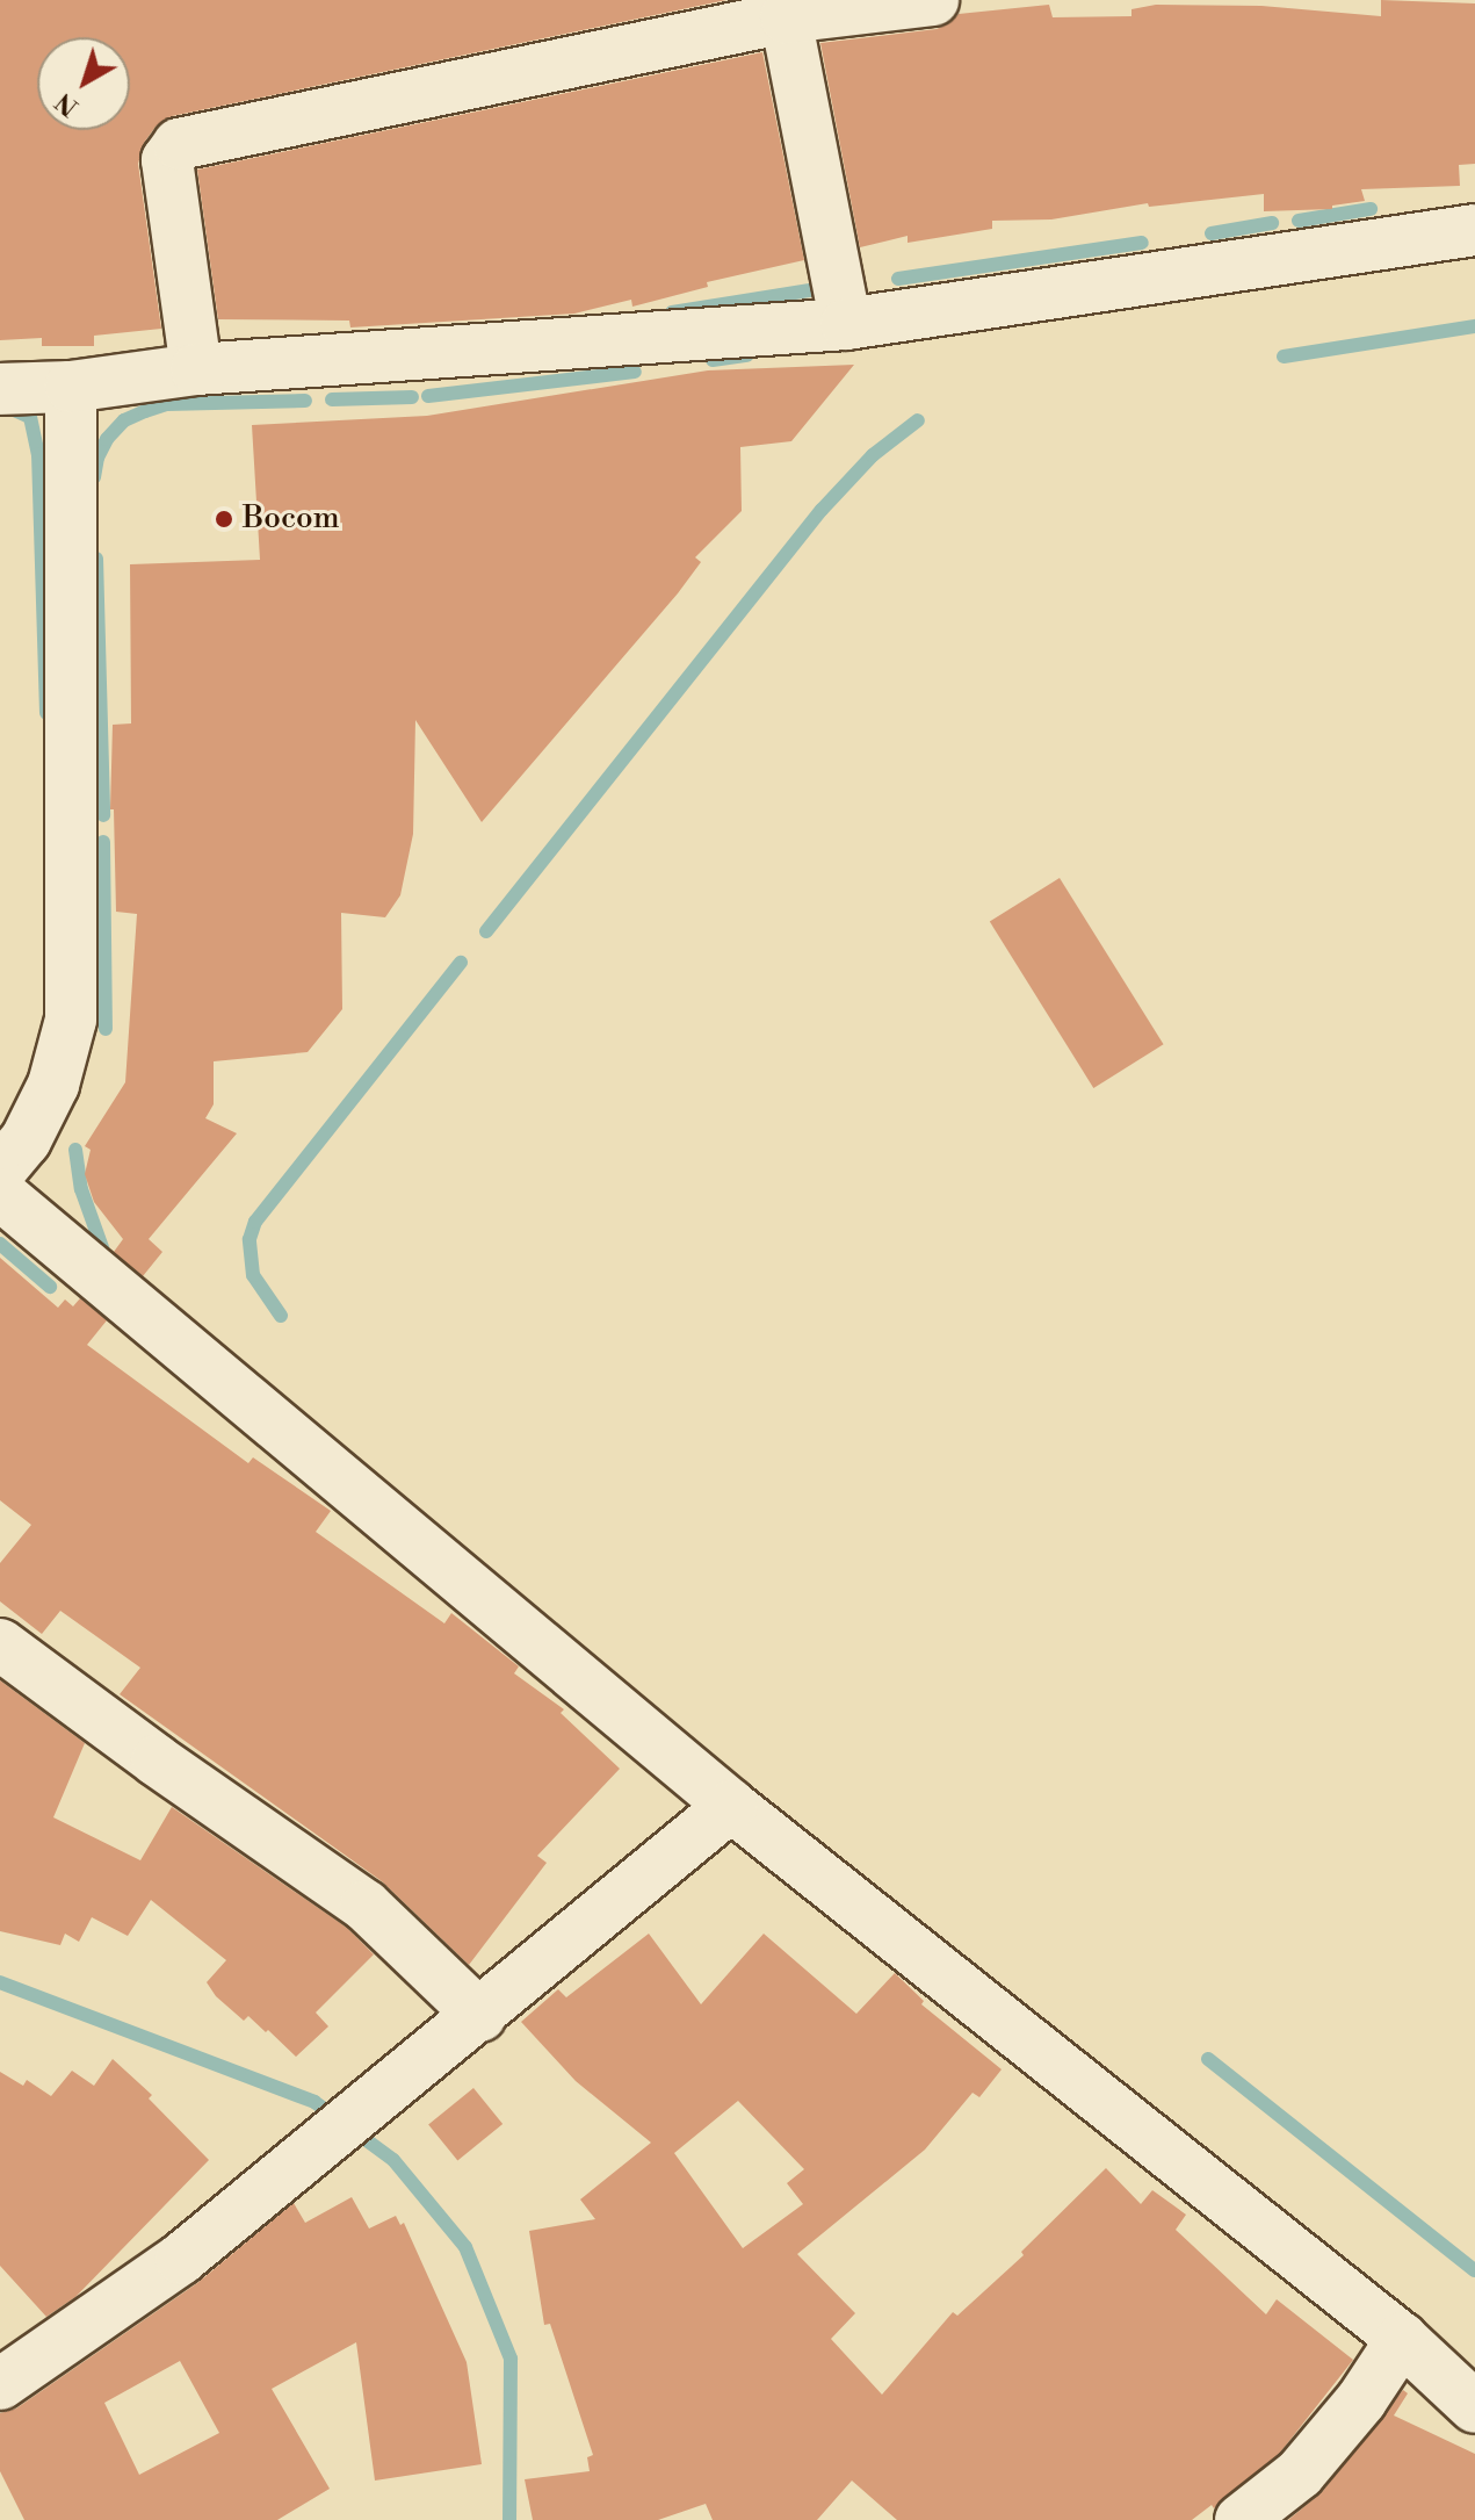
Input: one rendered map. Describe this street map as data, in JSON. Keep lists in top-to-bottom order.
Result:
{
  "places": ["Bocom"],
  "north": "bottom left"
}
